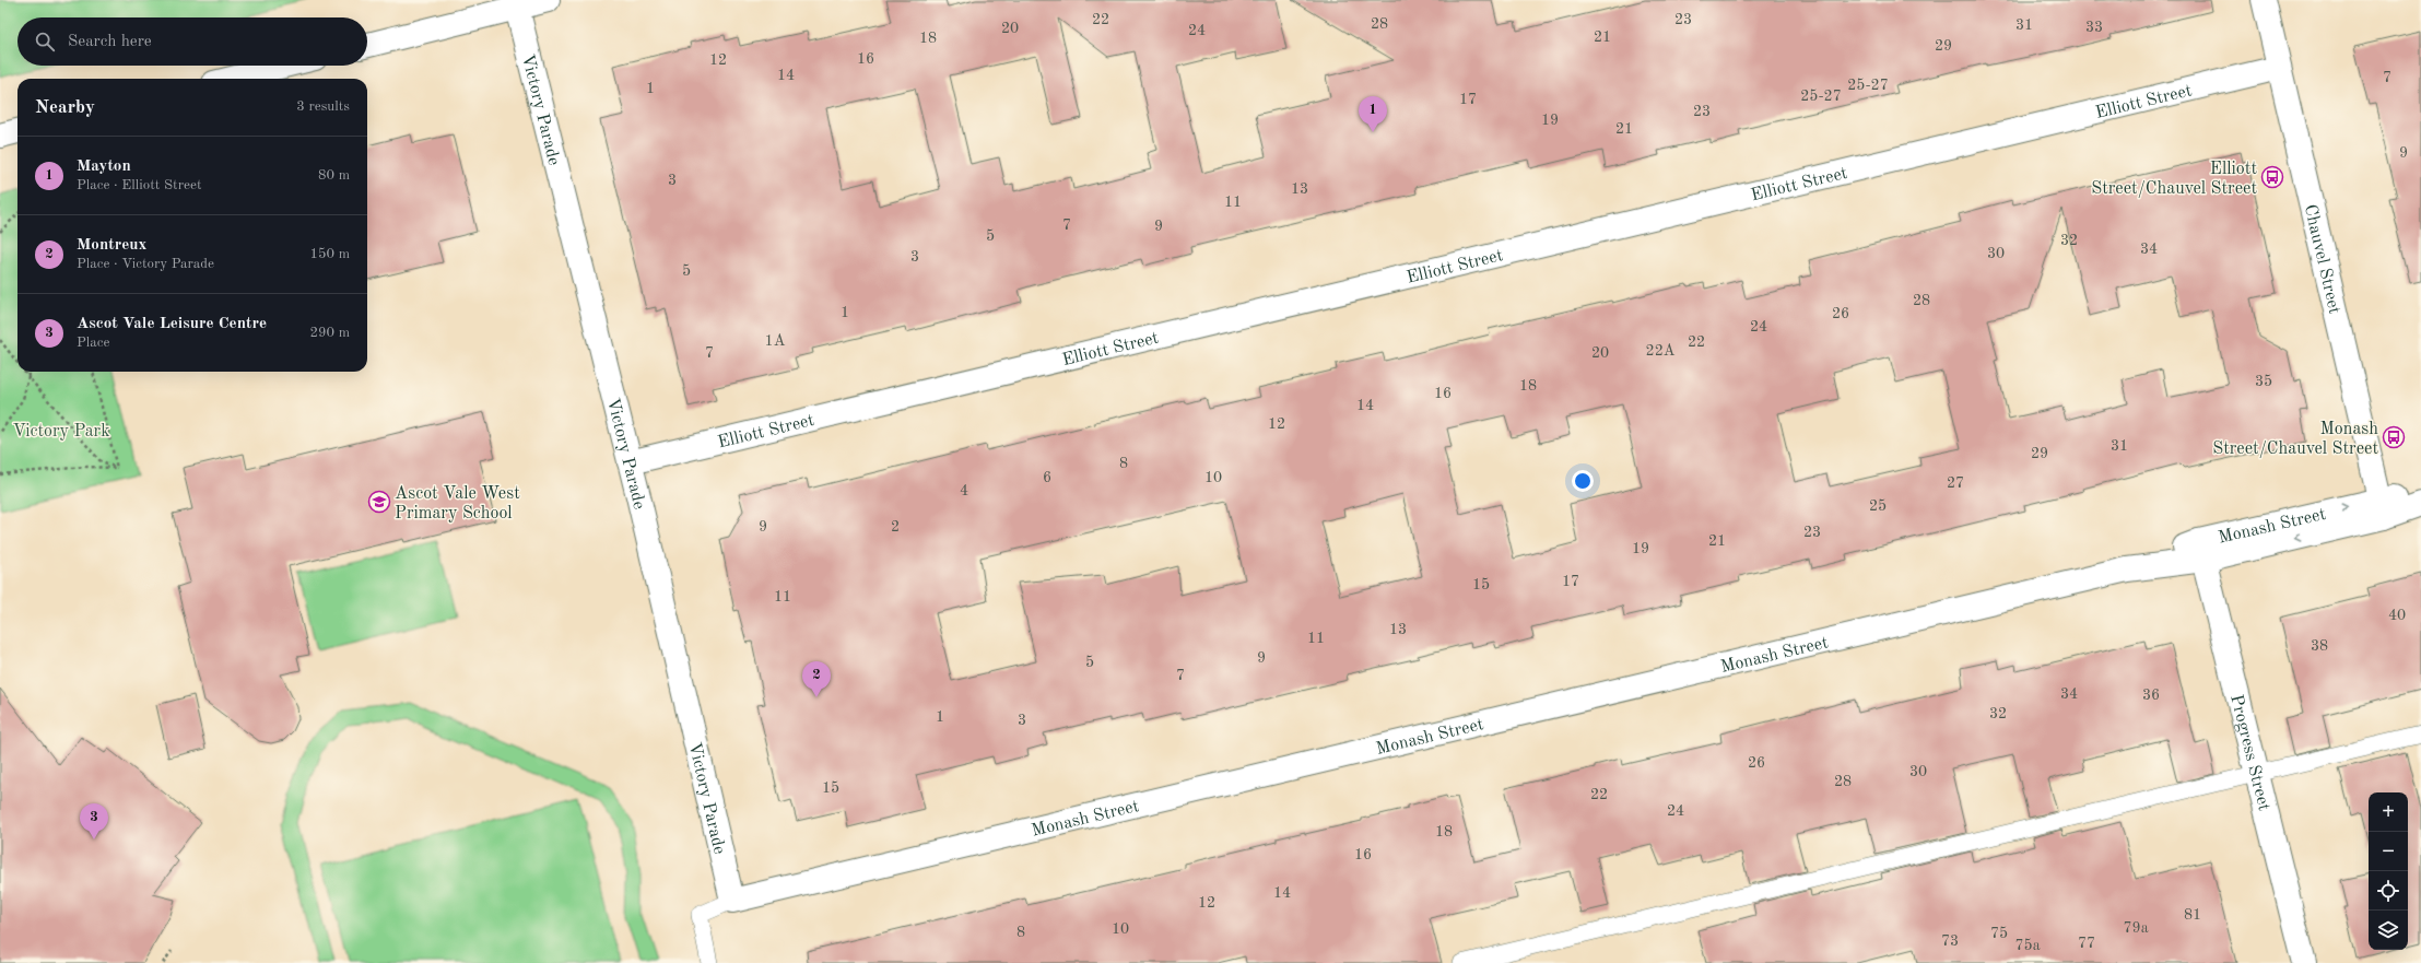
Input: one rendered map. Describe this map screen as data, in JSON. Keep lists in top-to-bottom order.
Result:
{
  "streets": {
    "street": [
      "Elliott Street",
      "Victory Parade",
      "Chauvel Street",
      "Monash Street",
      "Progress Street"
    ]
  },
  "crossings": [
    ["Elliott Street", "Victory Parade"],
    ["Elliott Street", "Chauvel Street"],
    ["Victory Parade", "Monash Street"],
    ["Chauvel Street", "Monash Street"],
    ["Monash Street", "Progress Street"]
  ],
  "parks": ["Victory Park"],
  "places": {
    "bus stop": ["Elliott Street/Chauvel Street", "Monash Street/Chauvel Street"],
    "school or university": ["Ascot Vale West Primary School"]
  },
  "house_numbers": [
    "22",
    "23",
    "28",
    "31",
    "33",
    "20",
    "24",
    "21",
    "18",
    "29",
    "16",
    "12",
    "14",
    "7",
    "25-27",
    "1",
    "25-27",
    "17",
    "23",
    "19",
    "21",
    "9",
    "3",
    "13",
    "11",
    "7",
    "9",
    "5",
    "32",
    "34",
    "30",
    "3",
    "5",
    "28",
    "1",
    "26",
    "24",
    "1A",
    "22",
    "22A",
    "7",
    "20",
    "35",
    "18",
    "16",
    "14",
    "12",
    "31",
    "29",
    "8",
    "6",
    "10",
    "27",
    "4",
    "25",
    "9",
    "2",
    "23",
    "21",
    "19",
    "17",
    "15",
    "11",
    "40",
    "13",
    "11",
    "38",
    "9",
    "5",
    "7",
    "34",
    "36",
    "32",
    "1",
    "3",
    "26",
    "30",
    "28",
    "15",
    "22",
    "24",
    "18",
    "16",
    "14",
    "12",
    "81",
    "79a",
    "10",
    "8",
    "75",
    "73",
    "77",
    "75a"
  ],
  "page": {
    "search": "Search here",
    "heading": ["Nearby", "3 results"],
    "pins": ["1", "2", "3"],
    "list": [
      {
        "mark": "1",
        "name": "Mayton",
        "note": "Place · Elliott Street",
        "value": "80 m"
      },
      {
        "mark": "2",
        "name": "Montreux",
        "note": "Place · Victory Parade",
        "value": "150 m"
      },
      {
        "mark": "3",
        "name": "Ascot Vale Leisure Centre",
        "note": "Place",
        "value": "290 m"
      }
    ],
    "map_buttons": ["+", "−"]
  }
}
